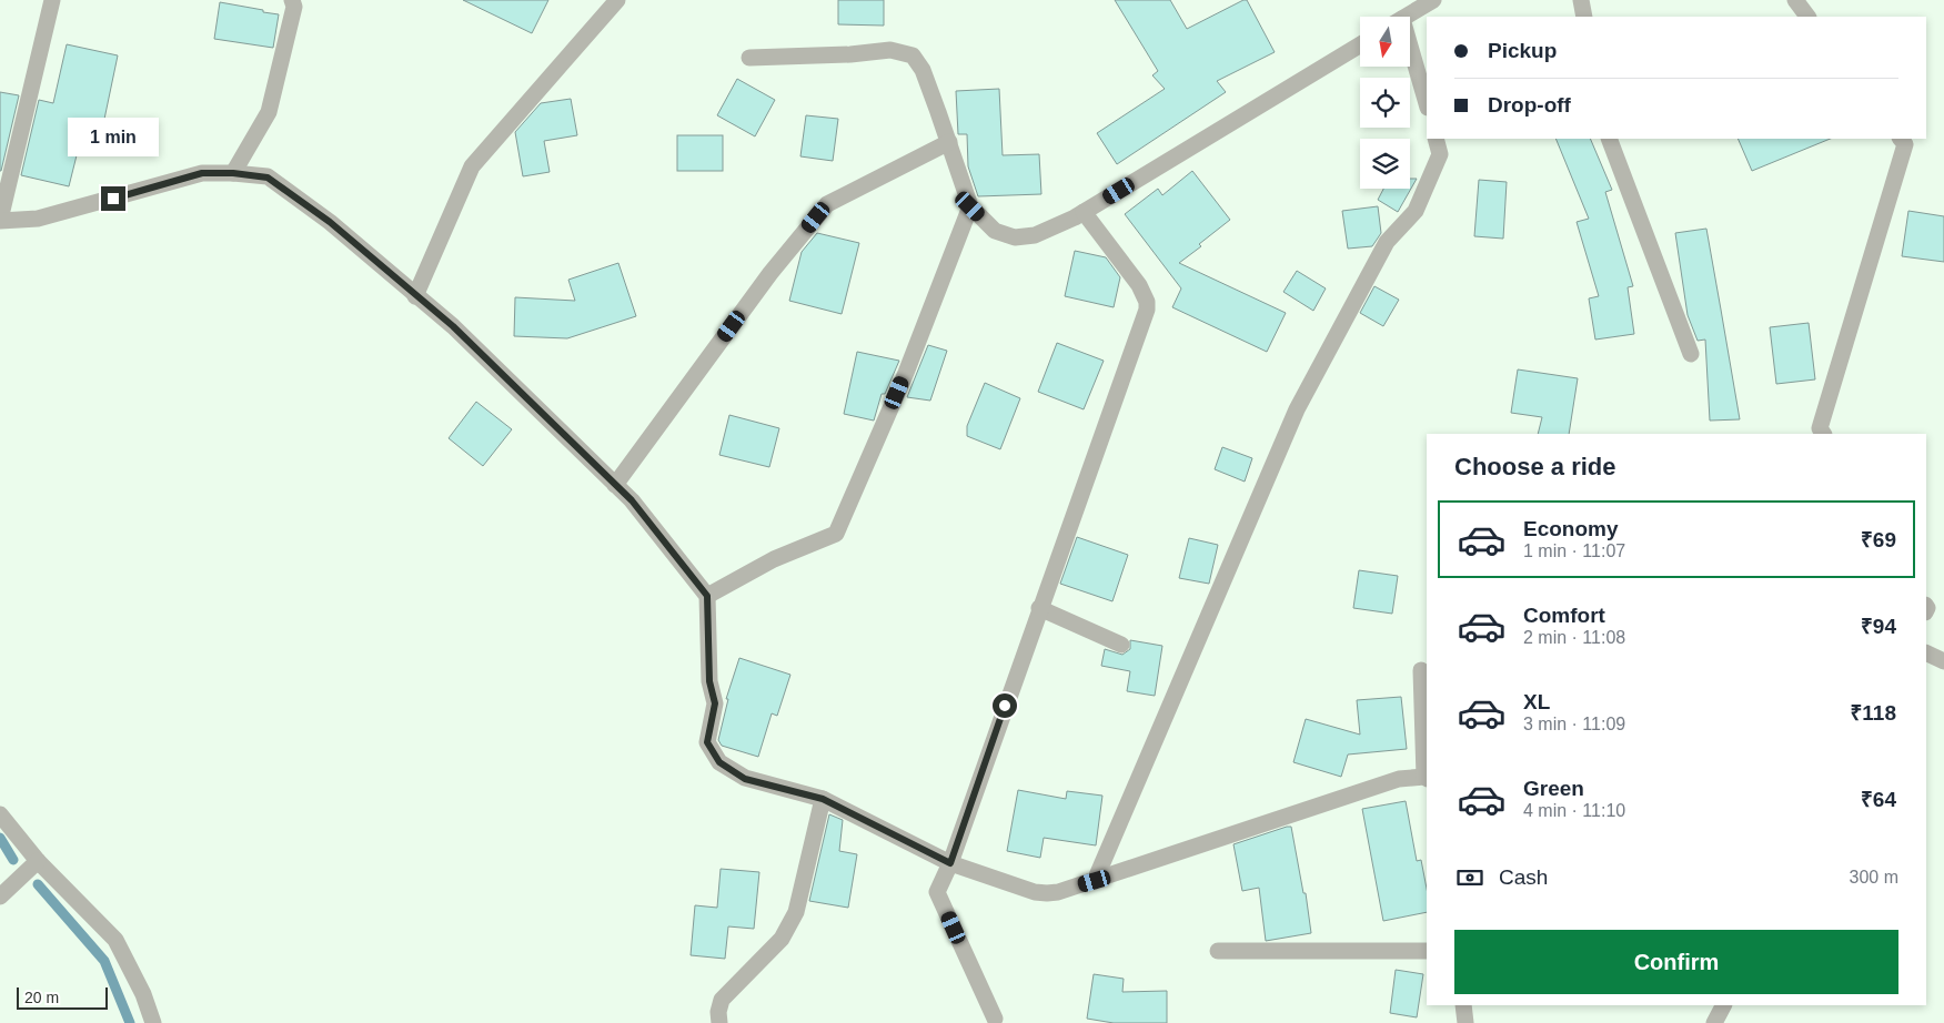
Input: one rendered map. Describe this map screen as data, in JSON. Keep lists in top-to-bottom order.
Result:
{
  "scale_bar": "20 m",
  "north": "bottom",
  "page": {
    "banner": ["Pickup", "Drop-off"],
    "bubble": "1 min",
    "heading": "Choose a ride",
    "list": [
      {
        "name": "Economy",
        "note": "1 min · 11:07",
        "value": "₹69"
      },
      {
        "name": "Comfort",
        "note": "2 min · 11:08",
        "value": "₹94"
      },
      {
        "name": "XL",
        "note": "3 min · 11:09",
        "value": "₹118"
      },
      {
        "name": "Green",
        "note": "4 min · 11:10",
        "value": "₹64"
      }
    ],
    "pay": ["Cash", "300 m"],
    "buttons": "Confirm",
    "scale": "20 m"
  }
}
